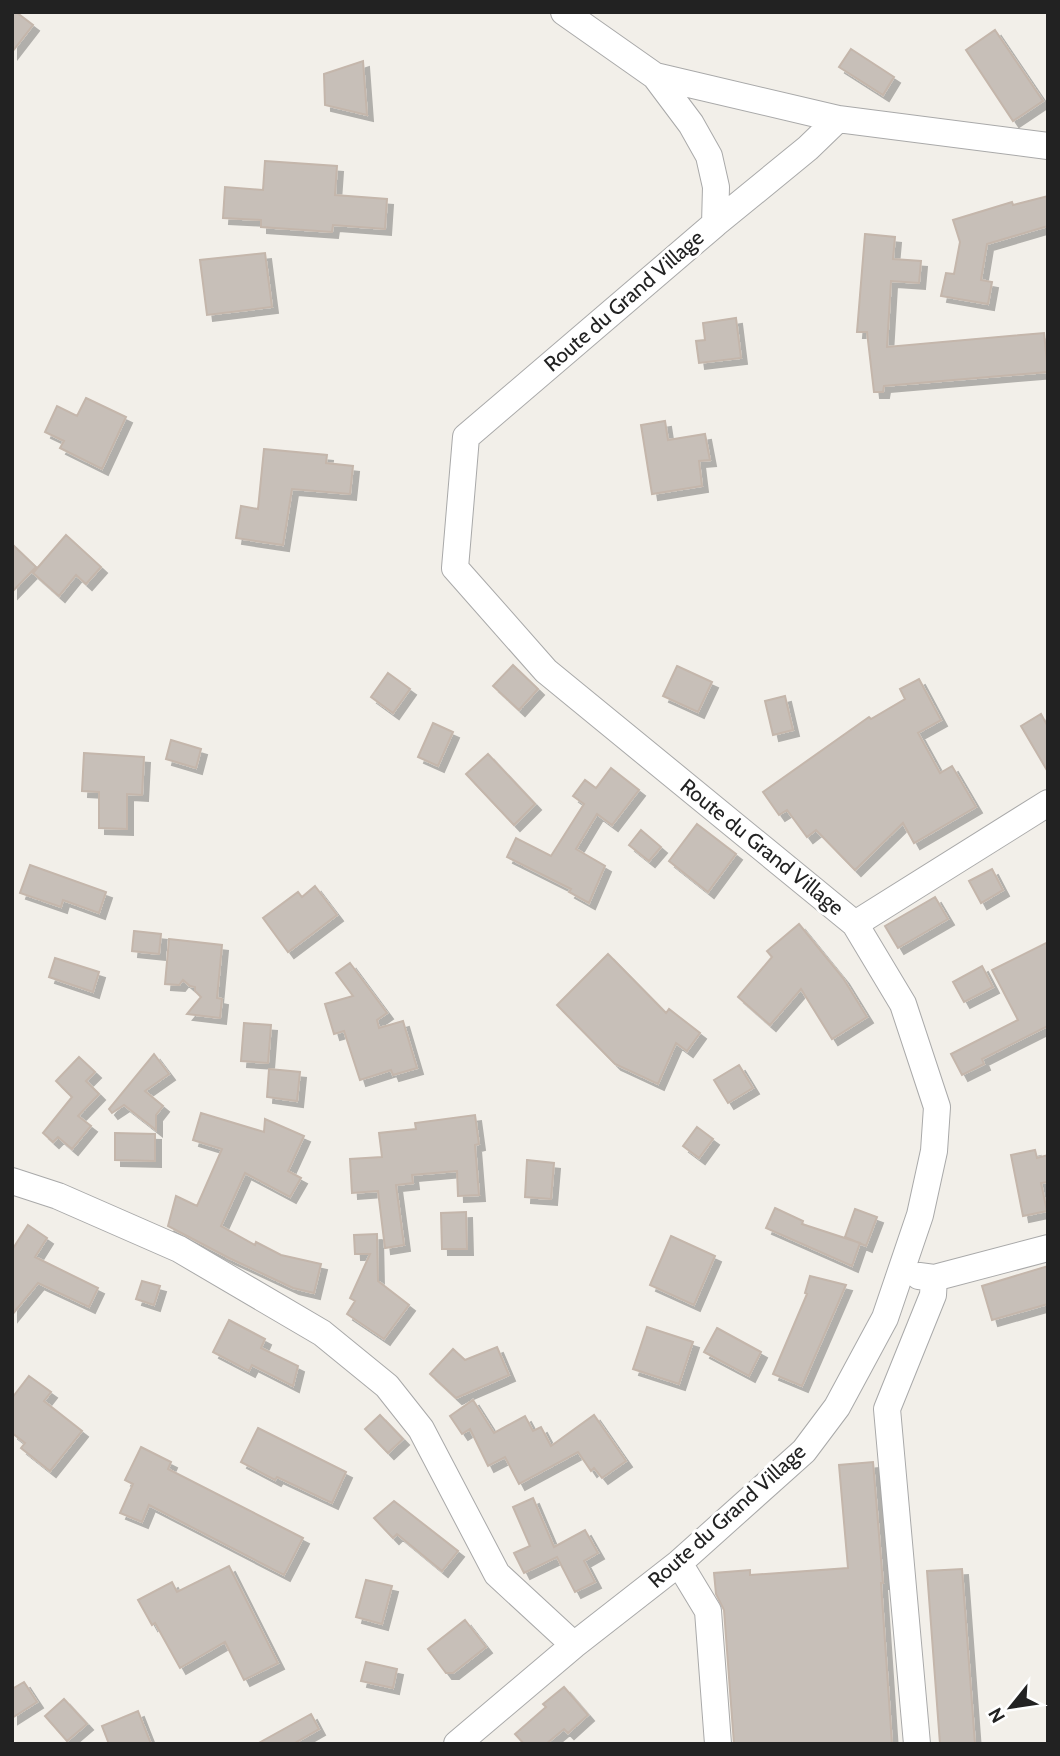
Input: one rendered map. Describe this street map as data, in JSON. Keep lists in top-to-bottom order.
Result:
{
  "streets": {
    "street": ["Route du Grand Village"]
  },
  "north": "bottom left"
}
